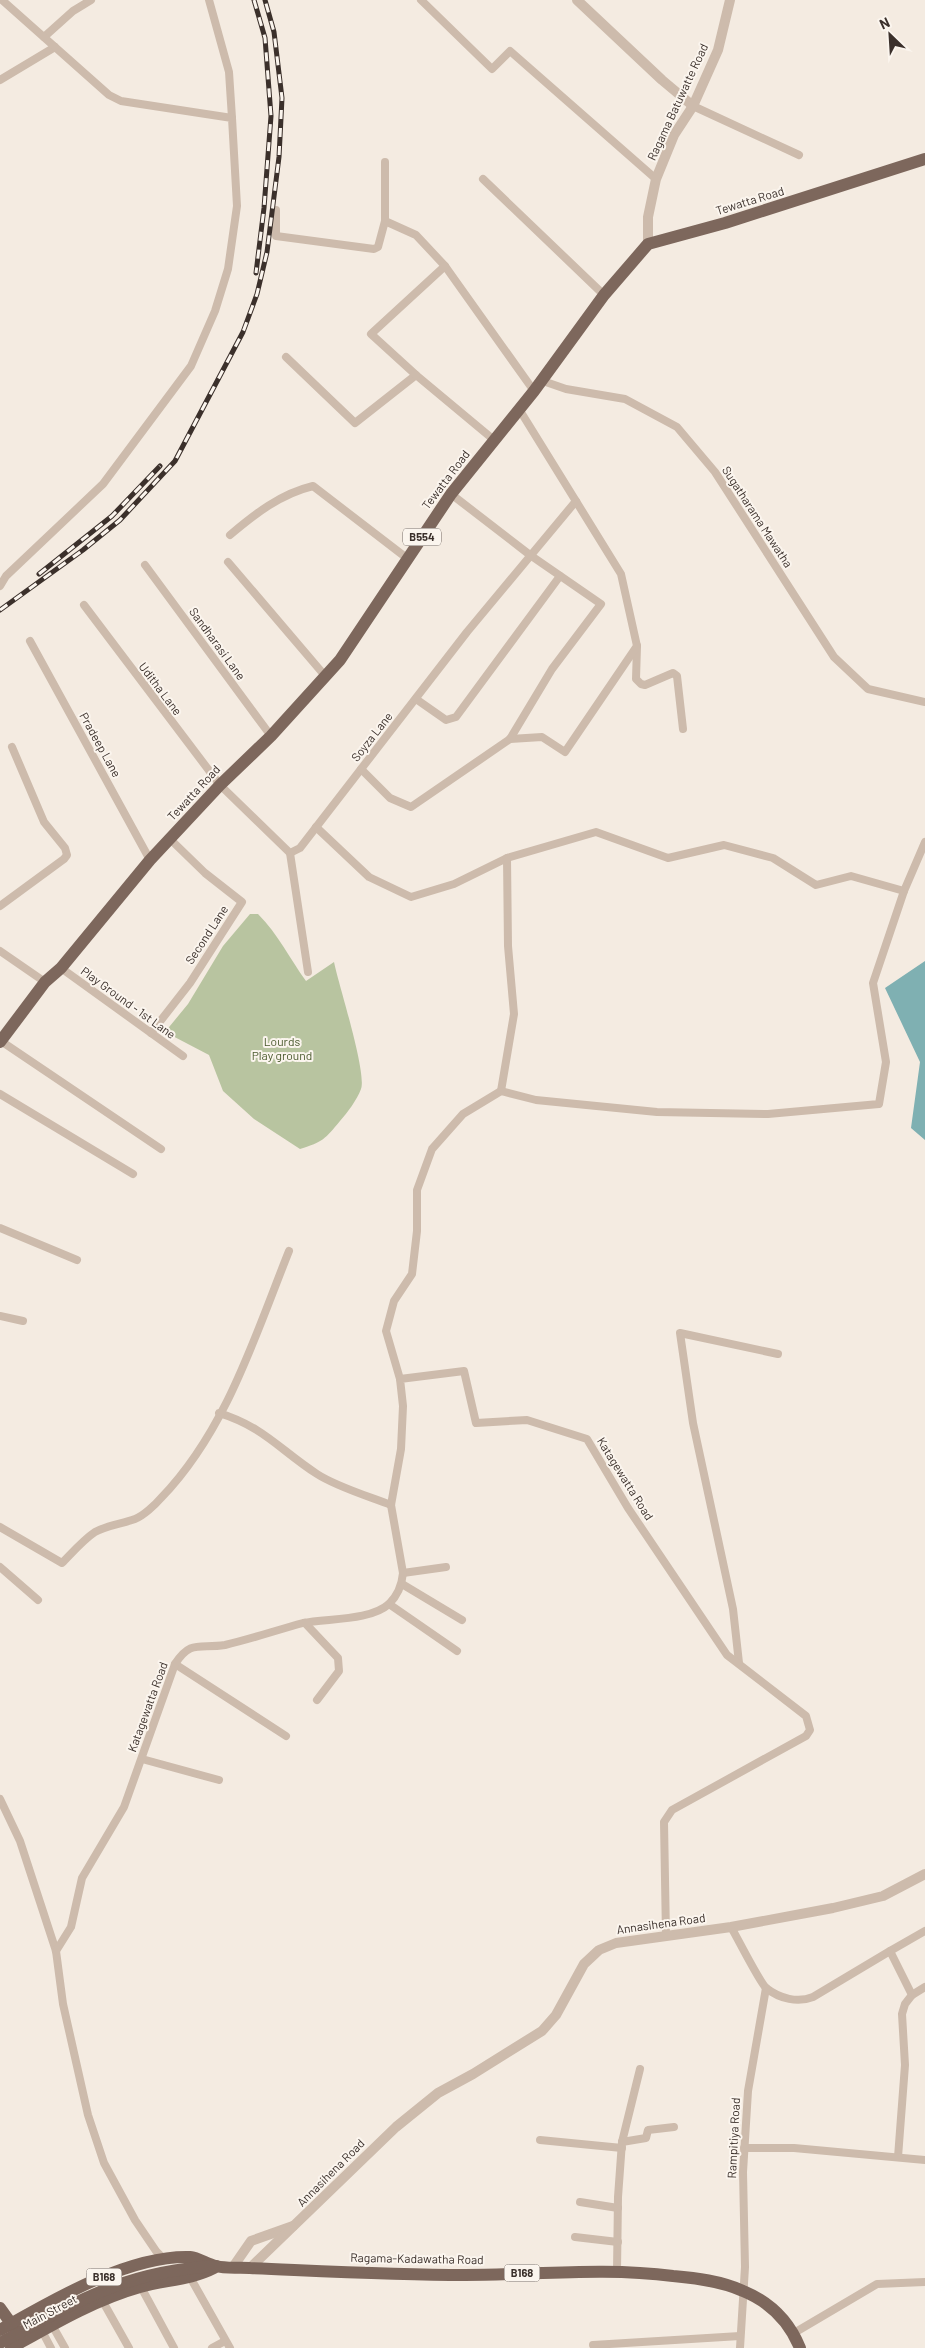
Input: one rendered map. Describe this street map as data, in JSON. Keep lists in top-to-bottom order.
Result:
{
  "streets": {
    "main road": [
      "Tewatta Road",
      "B554",
      "Ragama-Kadawatha Road",
      "B168",
      "Main Street"
    ],
    "street": [
      "Ragama Batuwatte Road",
      "Sugatharama Mawatha",
      "Sandharasi Lane",
      "Uditha Lane",
      "Soyza Lane",
      "Pradeep Lane",
      "Second Lane",
      "Play Ground - 1st Lane",
      "Katagewatta Road",
      "Annasihena Road",
      "Rampitiya Road"
    ]
  },
  "crossings": [
    ["Ragama Batuwatte Road", "Tewatta Road"],
    ["Tewatta Road", "Sugatharama Mawatha"],
    ["Tewatta Road", "Sandharasi Lane"],
    ["Tewatta Road", "Uditha Lane"],
    ["Tewatta Road", "Pradeep Lane"],
    ["Tewatta Road", "Second Lane"],
    ["Tewatta Road", "Play Ground - 1st Lane"],
    ["Second Lane", "Play Ground - 1st Lane"],
    ["Katagewatta Road", "Annasihena Road"],
    ["Annasihena Road", "Ragama-Kadawatha Road"],
    ["Rampitiya Road", "Ragama-Kadawatha Road"],
    ["Ragama-Kadawatha Road", "B168"],
    ["Ragama-Kadawatha Road", "Main Street"],
    ["B168", "Main Street"]
  ],
  "parks": ["Lourds Play ground"],
  "north": "top left"
}
